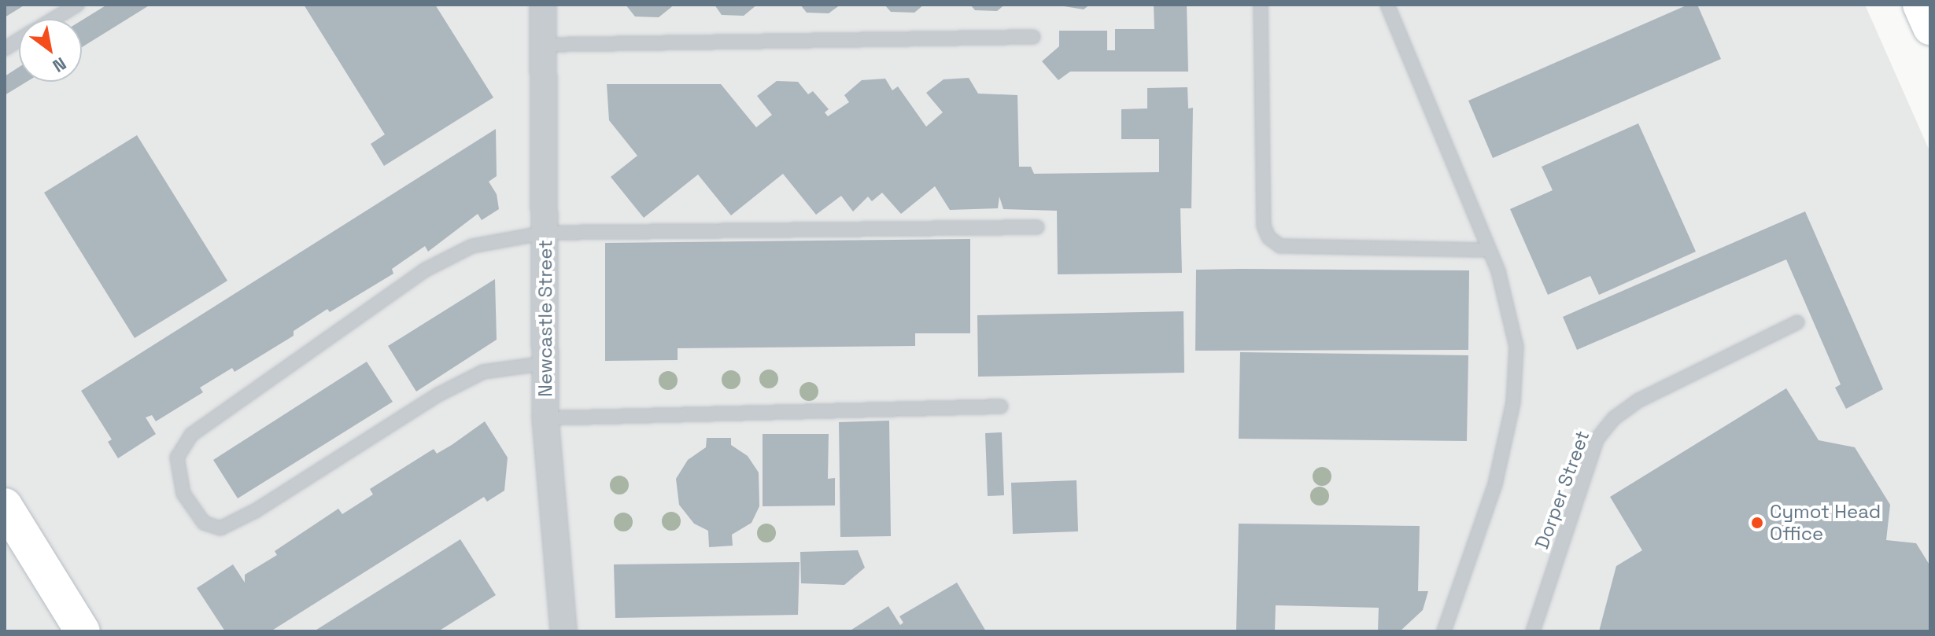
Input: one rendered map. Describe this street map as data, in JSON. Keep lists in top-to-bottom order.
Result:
{
  "streets": {
    "street": ["Newcastle Street"],
    "lane": ["Dorper Street"]
  },
  "places": ["Cymot Head Office"],
  "north": "bottom right"
}
